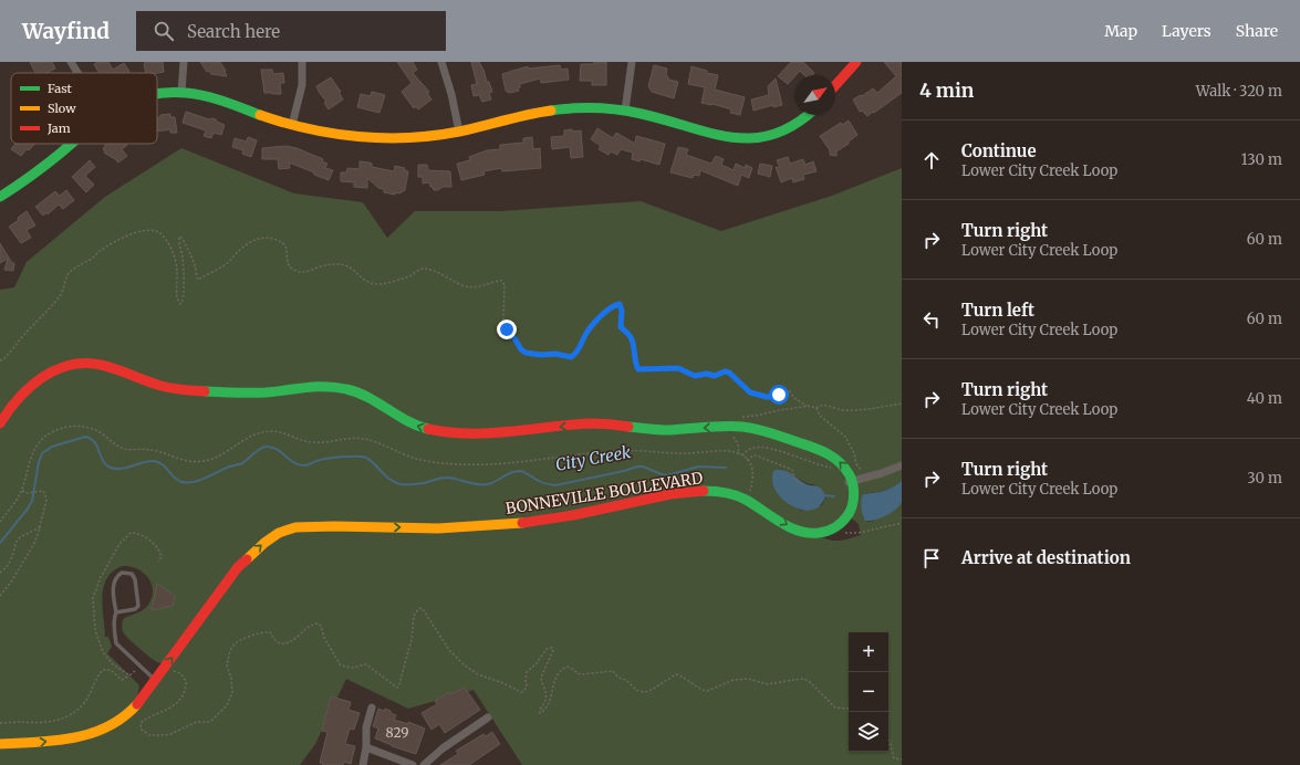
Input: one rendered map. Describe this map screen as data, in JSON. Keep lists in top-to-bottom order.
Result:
{
  "streets": {
    "street": ["BONNEVILLE BOULEVARD"]
  },
  "one_way": ["BONNEVILLE BOULEVARD"],
  "water": ["City Creek"],
  "house_numbers": ["829"],
  "legend": ["Fast", "Slow", "Jam"],
  "north": "top right",
  "page": {
    "header": "Wayfind",
    "search": "Search here",
    "nav": ["Map", "Layers", "Share"],
    "heading": ["4 min", "Walk · 320 m"],
    "list": [
      ["Continue", "Lower City Creek Loop", "130 m"],
      ["Turn right", "Lower City Creek Loop", "60 m"],
      ["Turn left", "Lower City Creek Loop", "60 m"],
      ["Turn right", "Lower City Creek Loop", "40 m"],
      ["Turn right", "Lower City Creek Loop", "30 m"],
      "Arrive at destination"
    ],
    "map_buttons": ["+", "−"]
  }
}
